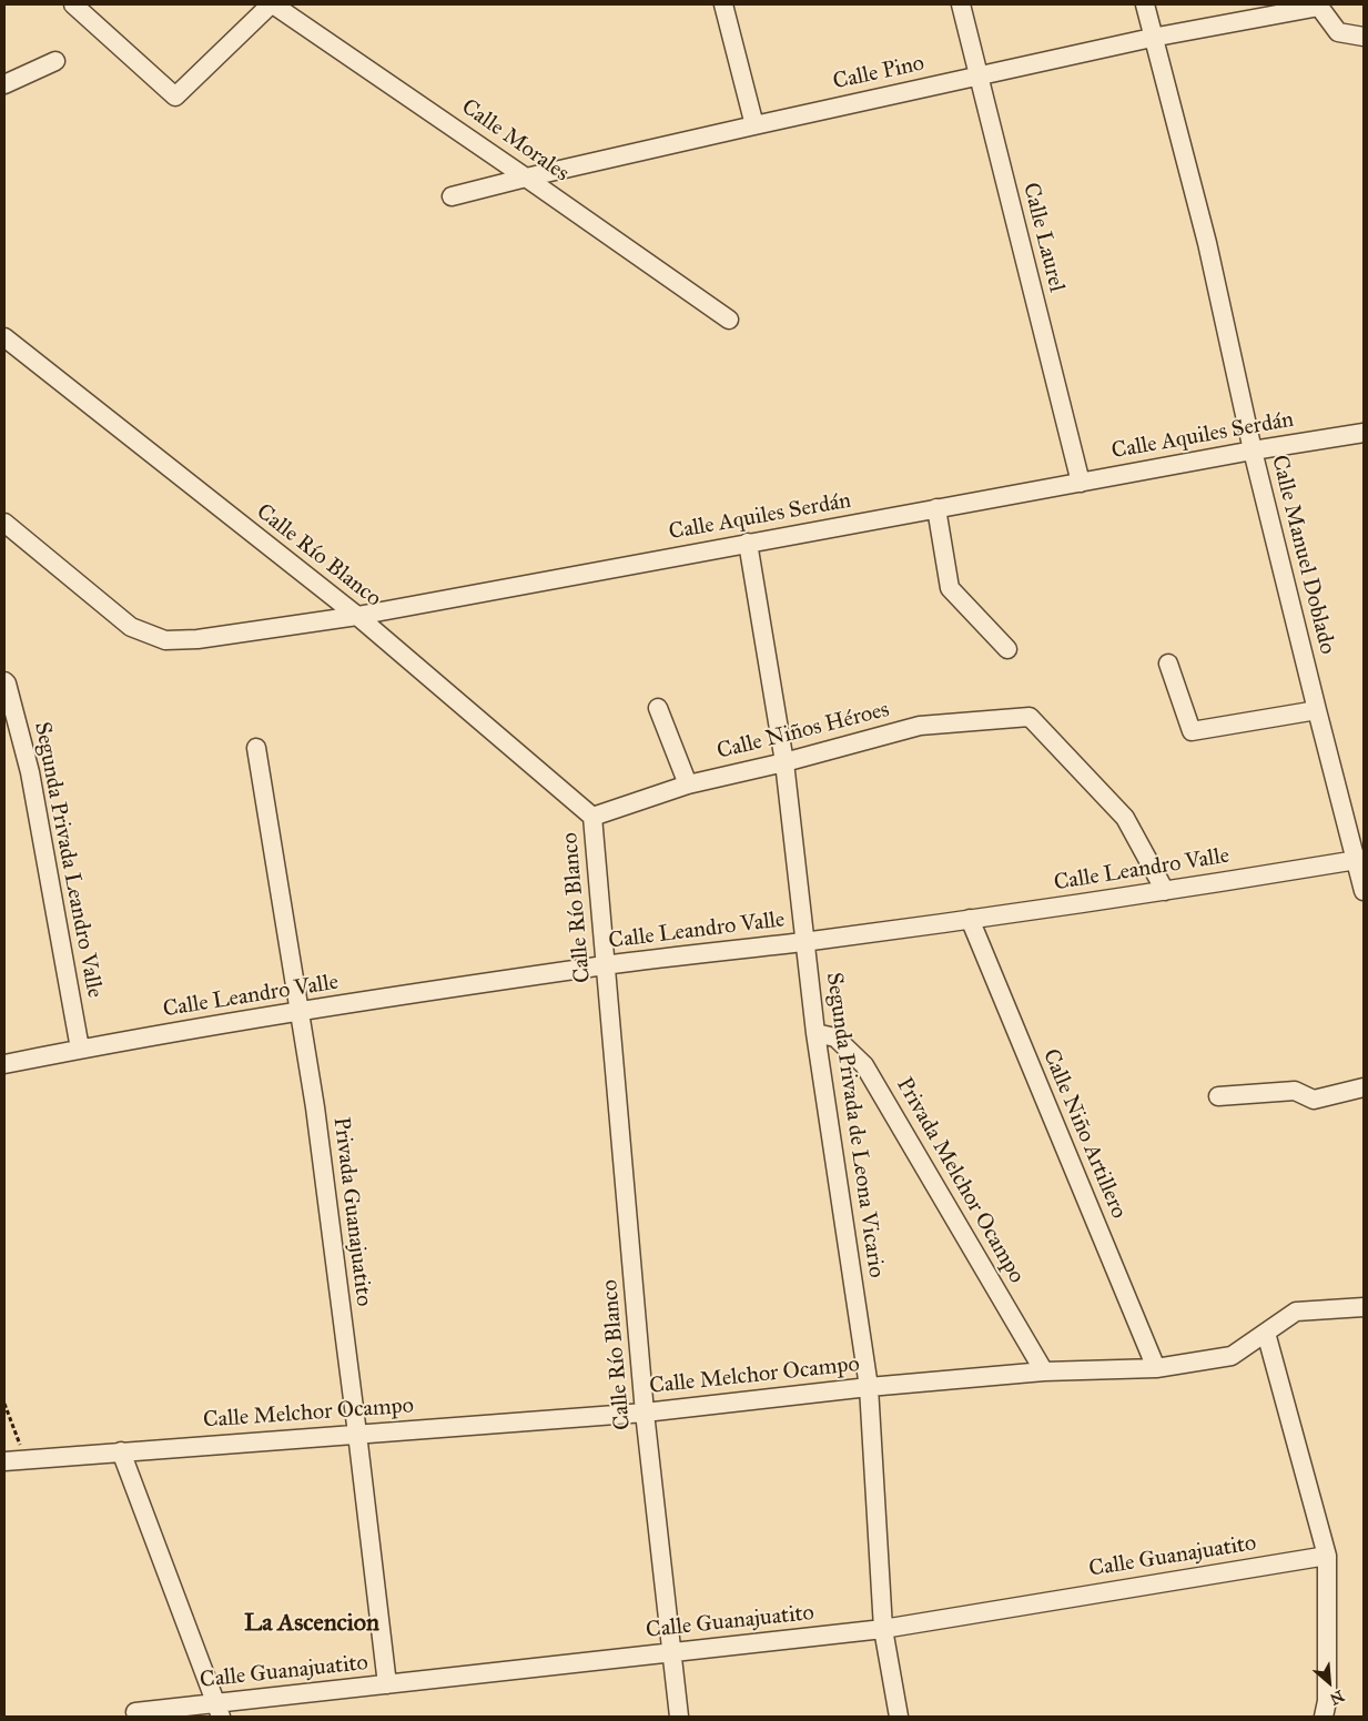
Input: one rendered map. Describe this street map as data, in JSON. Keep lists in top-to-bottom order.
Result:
{
  "streets": {
    "street": [
      "Calle Pino",
      "Calle Morales",
      "Calle Laurel",
      "Calle Aquiles Serdán",
      "Calle Manuel Doblado",
      "Calle Río Blanco",
      "Calle Niños Héroes",
      "Segunda Privada Leandro Valle",
      "Calle Leandro Valle",
      "Segunda Privada de Leona Vicario",
      "Calle Niño Artillero",
      "Privada Melchor Ocampo",
      "Privada Guanajuatito",
      "Calle Melchor Ocampo",
      "Calle Guanajuatito"
    ]
  },
  "crossings": [
    ["Calle Pino", "Calle Morales"],
    ["Calle Pino", "Calle Laurel"],
    ["Calle Pino", "Calle Manuel Doblado"],
    ["Calle Laurel", "Calle Aquiles Serdán"],
    ["Calle Aquiles Serdán", "Calle Manuel Doblado"],
    ["Calle Aquiles Serdán", "Calle Río Blanco"],
    ["Calle Aquiles Serdán", "Segunda Privada de Leona Vicario"],
    ["Calle Manuel Doblado", "Calle Leandro Valle"],
    ["Calle Río Blanco", "Calle Niños Héroes"],
    ["Calle Río Blanco", "Calle Leandro Valle"],
    ["Calle Río Blanco", "Calle Melchor Ocampo"],
    ["Calle Río Blanco", "Calle Guanajuatito"],
    ["Calle Niños Héroes", "Calle Leandro Valle"],
    ["Calle Niños Héroes", "Segunda Privada de Leona Vicario"],
    ["Segunda Privada Leandro Valle", "Calle Leandro Valle"],
    ["Calle Leandro Valle", "Segunda Privada de Leona Vicario"],
    ["Calle Leandro Valle", "Calle Niño Artillero"],
    ["Calle Leandro Valle", "Privada Guanajuatito"],
    ["Segunda Privada de Leona Vicario", "Privada Melchor Ocampo"],
    ["Segunda Privada de Leona Vicario", "Calle Melchor Ocampo"],
    ["Segunda Privada de Leona Vicario", "Calle Guanajuatito"],
    ["Calle Niño Artillero", "Calle Melchor Ocampo"],
    ["Privada Melchor Ocampo", "Calle Melchor Ocampo"],
    ["Privada Guanajuatito", "Calle Melchor Ocampo"],
    ["Privada Guanajuatito", "Calle Guanajuatito"]
  ],
  "districts": ["La Ascencion"],
  "north": "bottom right"
}
